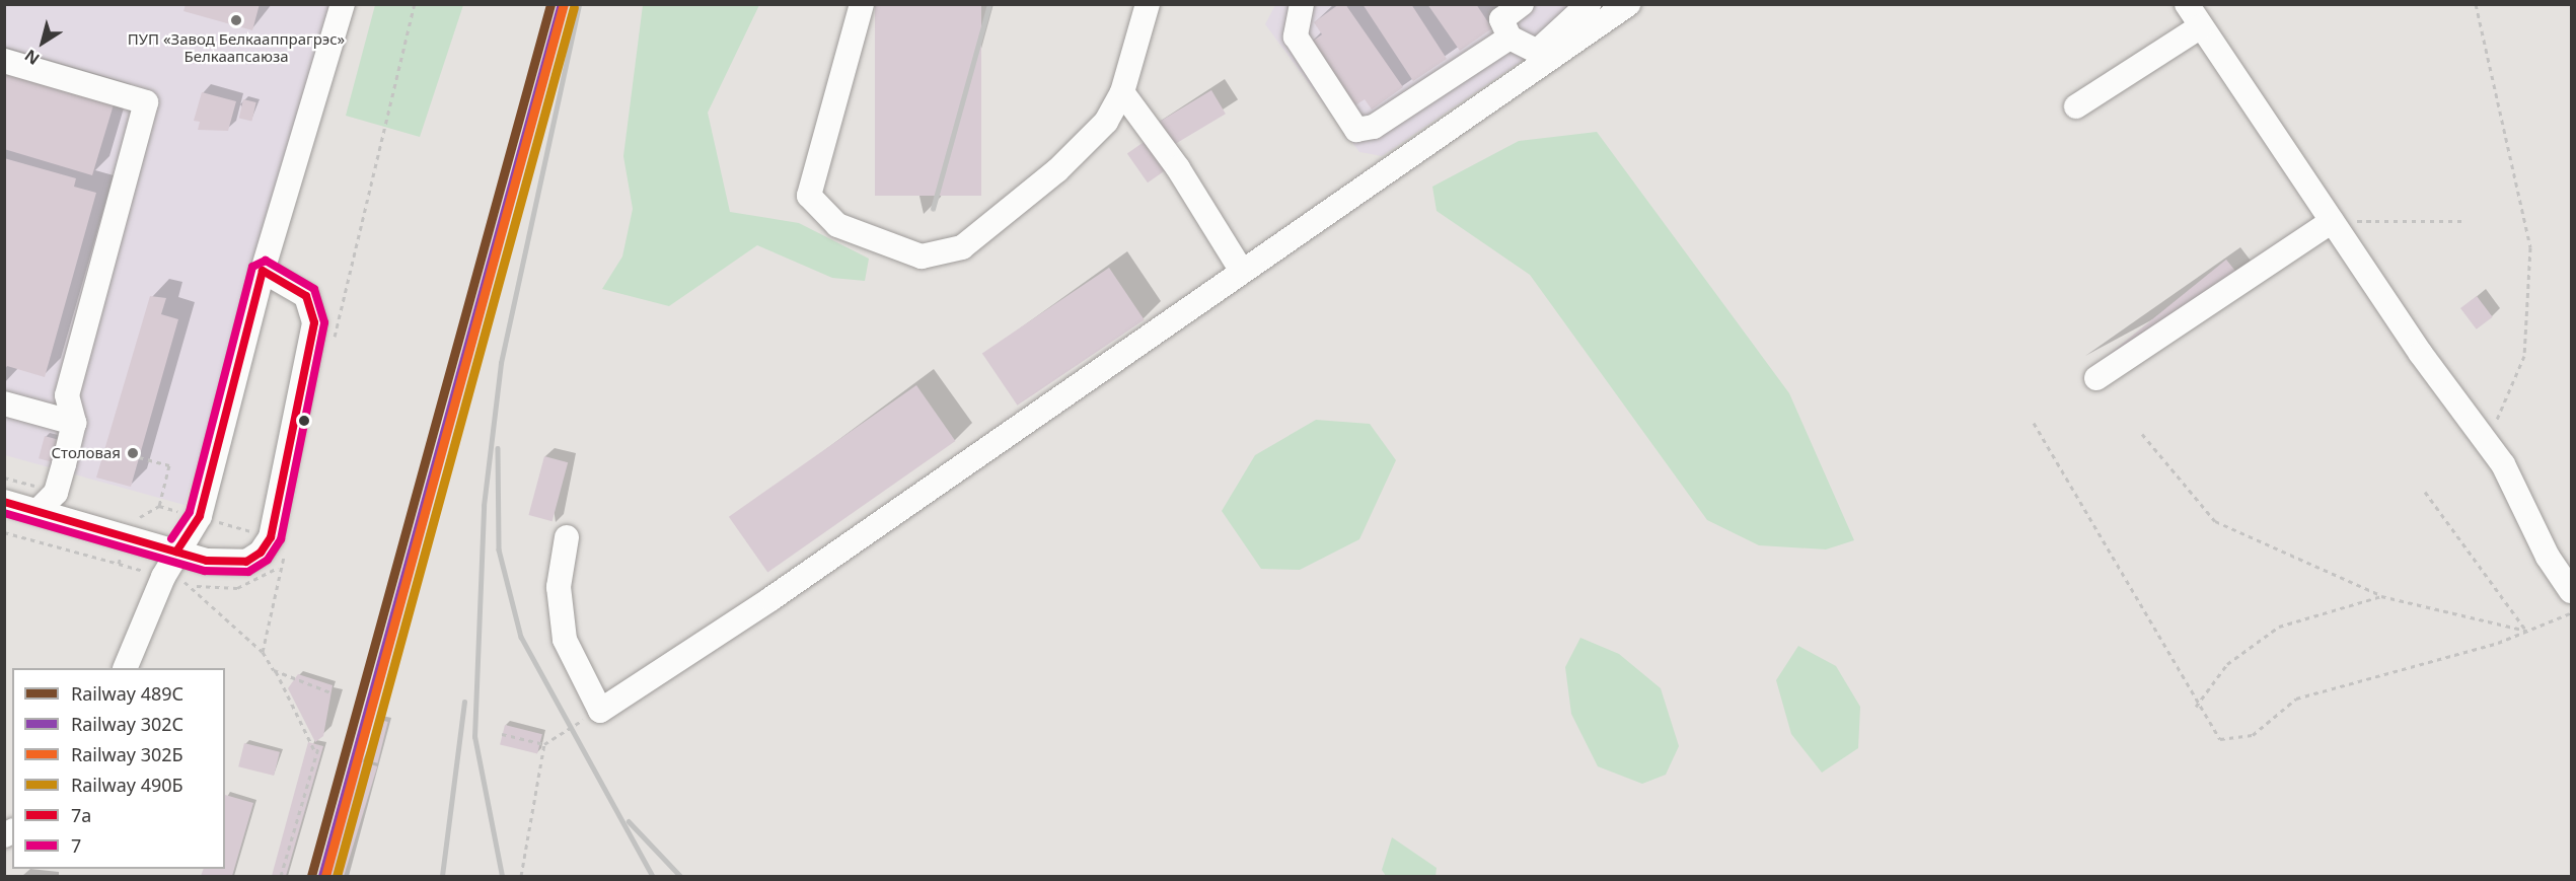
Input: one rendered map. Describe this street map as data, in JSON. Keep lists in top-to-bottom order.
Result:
{
  "places": ["ПУП «Завод Белкааппрагрэс» Белкаапсаюза", "Столовая"],
  "lines": [
    "rail line 489С",
    "rail line 302Б",
    "rail line 302С",
    "rail line 490Б",
    "transit line 7",
    "transit line 7а"
  ],
  "legend": [
    "Railway 489С",
    "Railway 302С",
    "Railway 302Б",
    "Railway 490Б",
    "7а",
    "7"
  ],
  "north": "bottom left"
}
